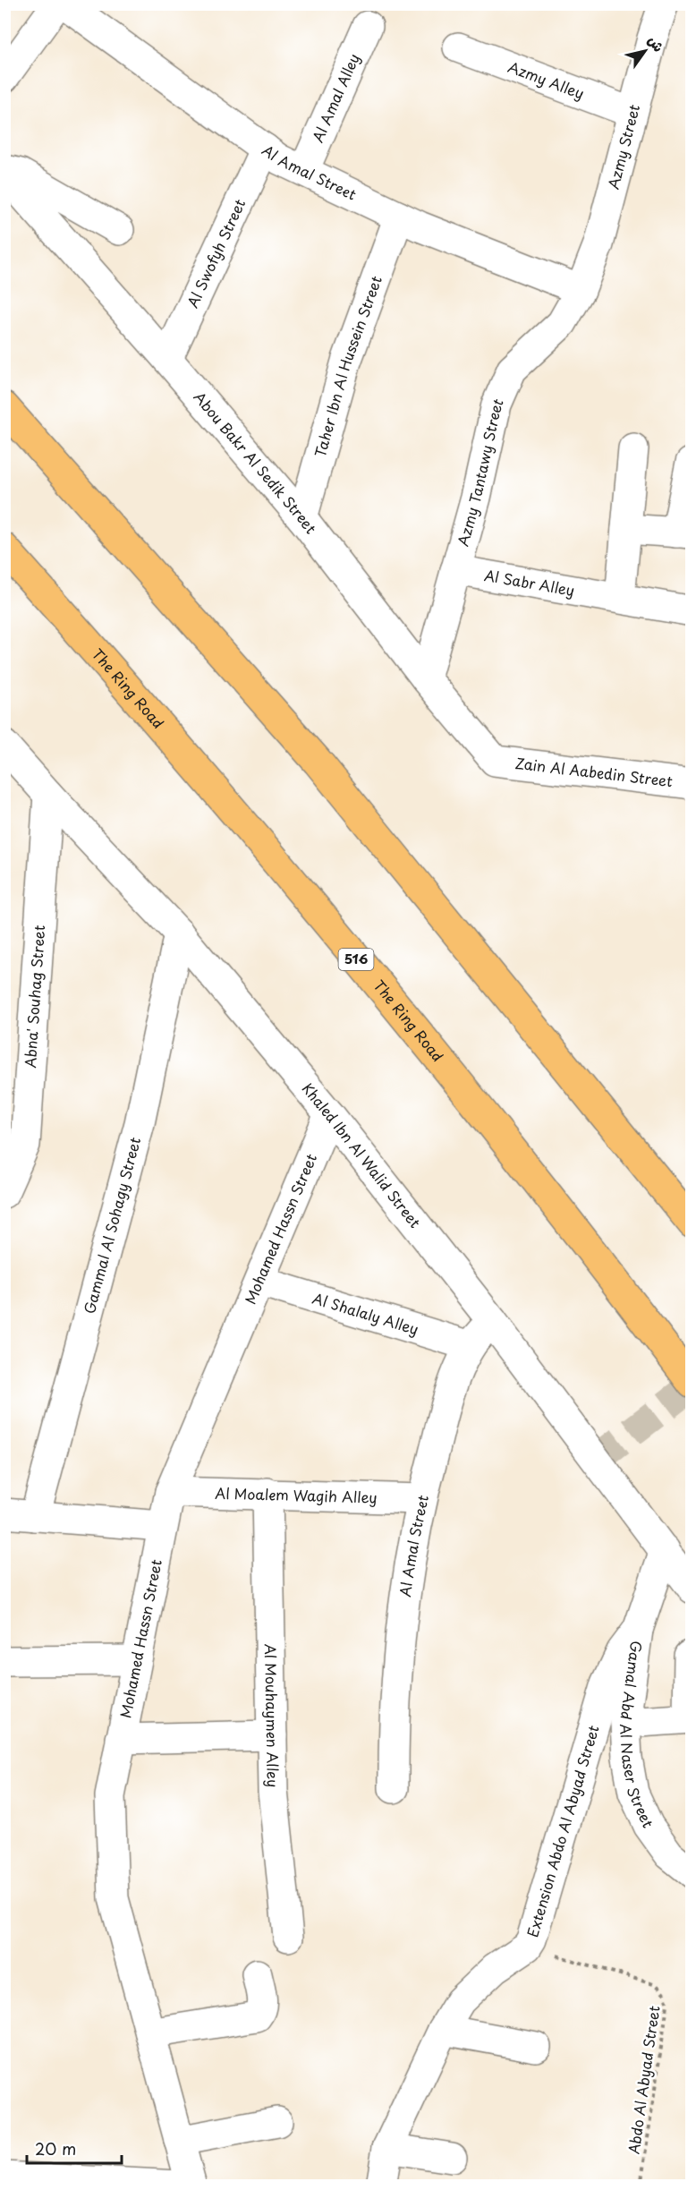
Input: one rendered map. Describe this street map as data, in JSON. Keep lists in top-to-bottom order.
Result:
{
  "streets": {
    "highway": ["The Ring Road", "516"],
    "street": [
      "Azmy Alley",
      "Al Amal Alley",
      "Azmy Street",
      "Al Amal Street",
      "Al Swofyh Street",
      "Taher Ibn Al Hussein Street",
      "Abou Bakr Al Sedik Street",
      "Azmy Tantawy Street",
      "Al Sabr Alley",
      "Zain Al Aabedin Street",
      "Abna' Souhag Street",
      "Khaled Ibn Al Walid Street",
      "Gammal Al Sohagy Street",
      "Mohamed Hassn Street",
      "Al Shalaly Alley",
      "Al Moalem Wagih Alley",
      "Al Mouhaymen Alley",
      "Gamal Abd Al Naser Street",
      "Extension Abdo Al Abyad Street"
    ],
    "path": ["Abdo Al Abyad Street"]
  },
  "crossings": [
    ["Azmy Alley", "Azmy Street"],
    ["Al Amal Alley", "Al Amal Street"],
    ["Azmy Street", "Al Amal Street"],
    ["Azmy Street", "Azmy Tantawy Street"],
    ["Al Amal Street", "Al Swofyh Street"],
    ["Al Amal Street", "Taher Ibn Al Hussein Street"],
    ["Al Amal Street", "Azmy Tantawy Street"],
    ["Al Amal Street", "Khaled Ibn Al Walid Street"],
    ["Al Amal Street", "Al Shalaly Alley"],
    ["Al Amal Street", "Al Moalem Wagih Alley"],
    ["Al Swofyh Street", "Abou Bakr Al Sedik Street"],
    ["Taher Ibn Al Hussein Street", "Abou Bakr Al Sedik Street"],
    ["Abou Bakr Al Sedik Street", "Azmy Tantawy Street"],
    ["Abou Bakr Al Sedik Street", "Zain Al Aabedin Street"],
    ["Azmy Tantawy Street", "Al Sabr Alley"],
    ["Abna' Souhag Street", "Khaled Ibn Al Walid Street"],
    ["Khaled Ibn Al Walid Street", "Gammal Al Sohagy Street"],
    ["Khaled Ibn Al Walid Street", "Mohamed Hassn Street"],
    ["Khaled Ibn Al Walid Street", "Gamal Abd Al Naser Street"],
    ["Mohamed Hassn Street", "Al Shalaly Alley"],
    ["Mohamed Hassn Street", "Al Moalem Wagih Alley"],
    ["Al Moalem Wagih Alley", "Al Mouhaymen Alley"],
    ["Gamal Abd Al Naser Street", "Extension Abdo Al Abyad Street"],
    ["Extension Abdo Al Abyad Street", "Abdo Al Abyad Street"]
  ],
  "scale_bar": "20 m",
  "north": "top right"
}
